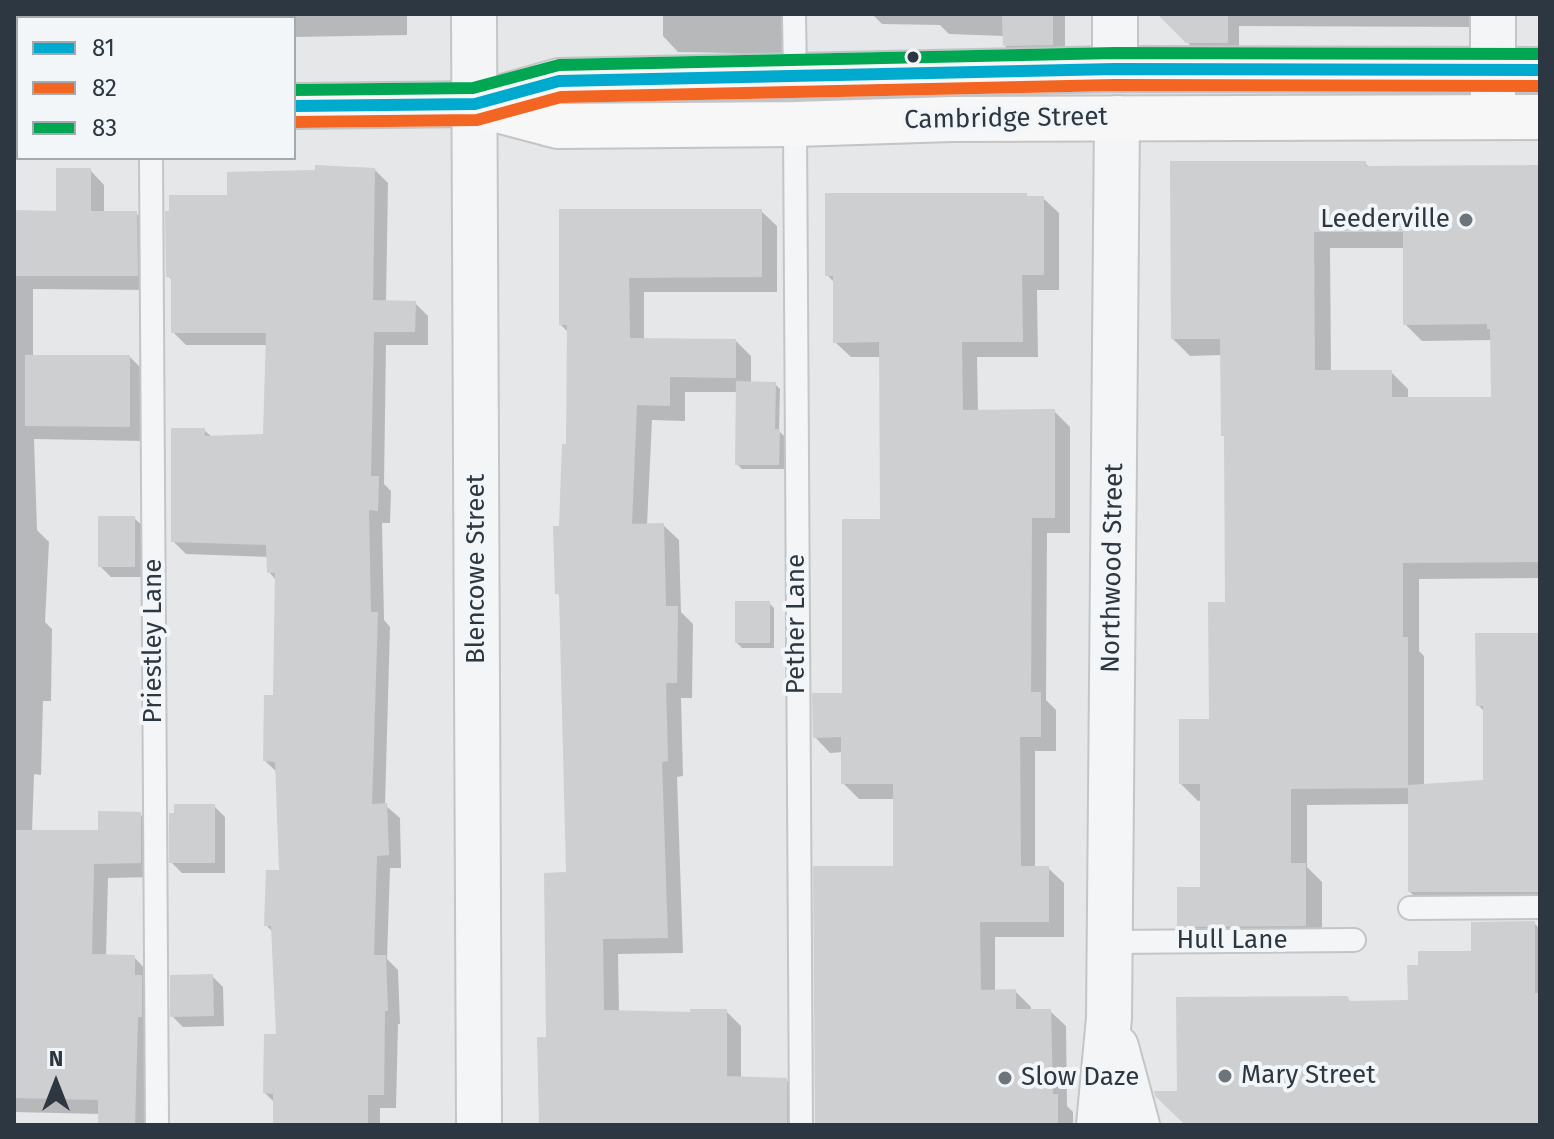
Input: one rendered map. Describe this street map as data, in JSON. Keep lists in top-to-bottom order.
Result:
{
  "streets": {
    "main road": ["Cambridge Street"],
    "street": ["Northwood Street", "Blencowe Street"],
    "lane": ["Pether Lane", "Priestley Lane", "Hull Lane"]
  },
  "crossings": [
    ["Cambridge Street", "Northwood Street"],
    ["Cambridge Street", "Blencowe Street"],
    ["Cambridge Street", "Pether Lane"],
    ["Northwood Street", "Hull Lane"]
  ],
  "places": ["Leederville", "Mary Street", "Slow Daze"],
  "lines": ["transit line 83", "transit line 81", "transit line 82"],
  "legend": ["81", "82", "83"],
  "north": "top"
}
